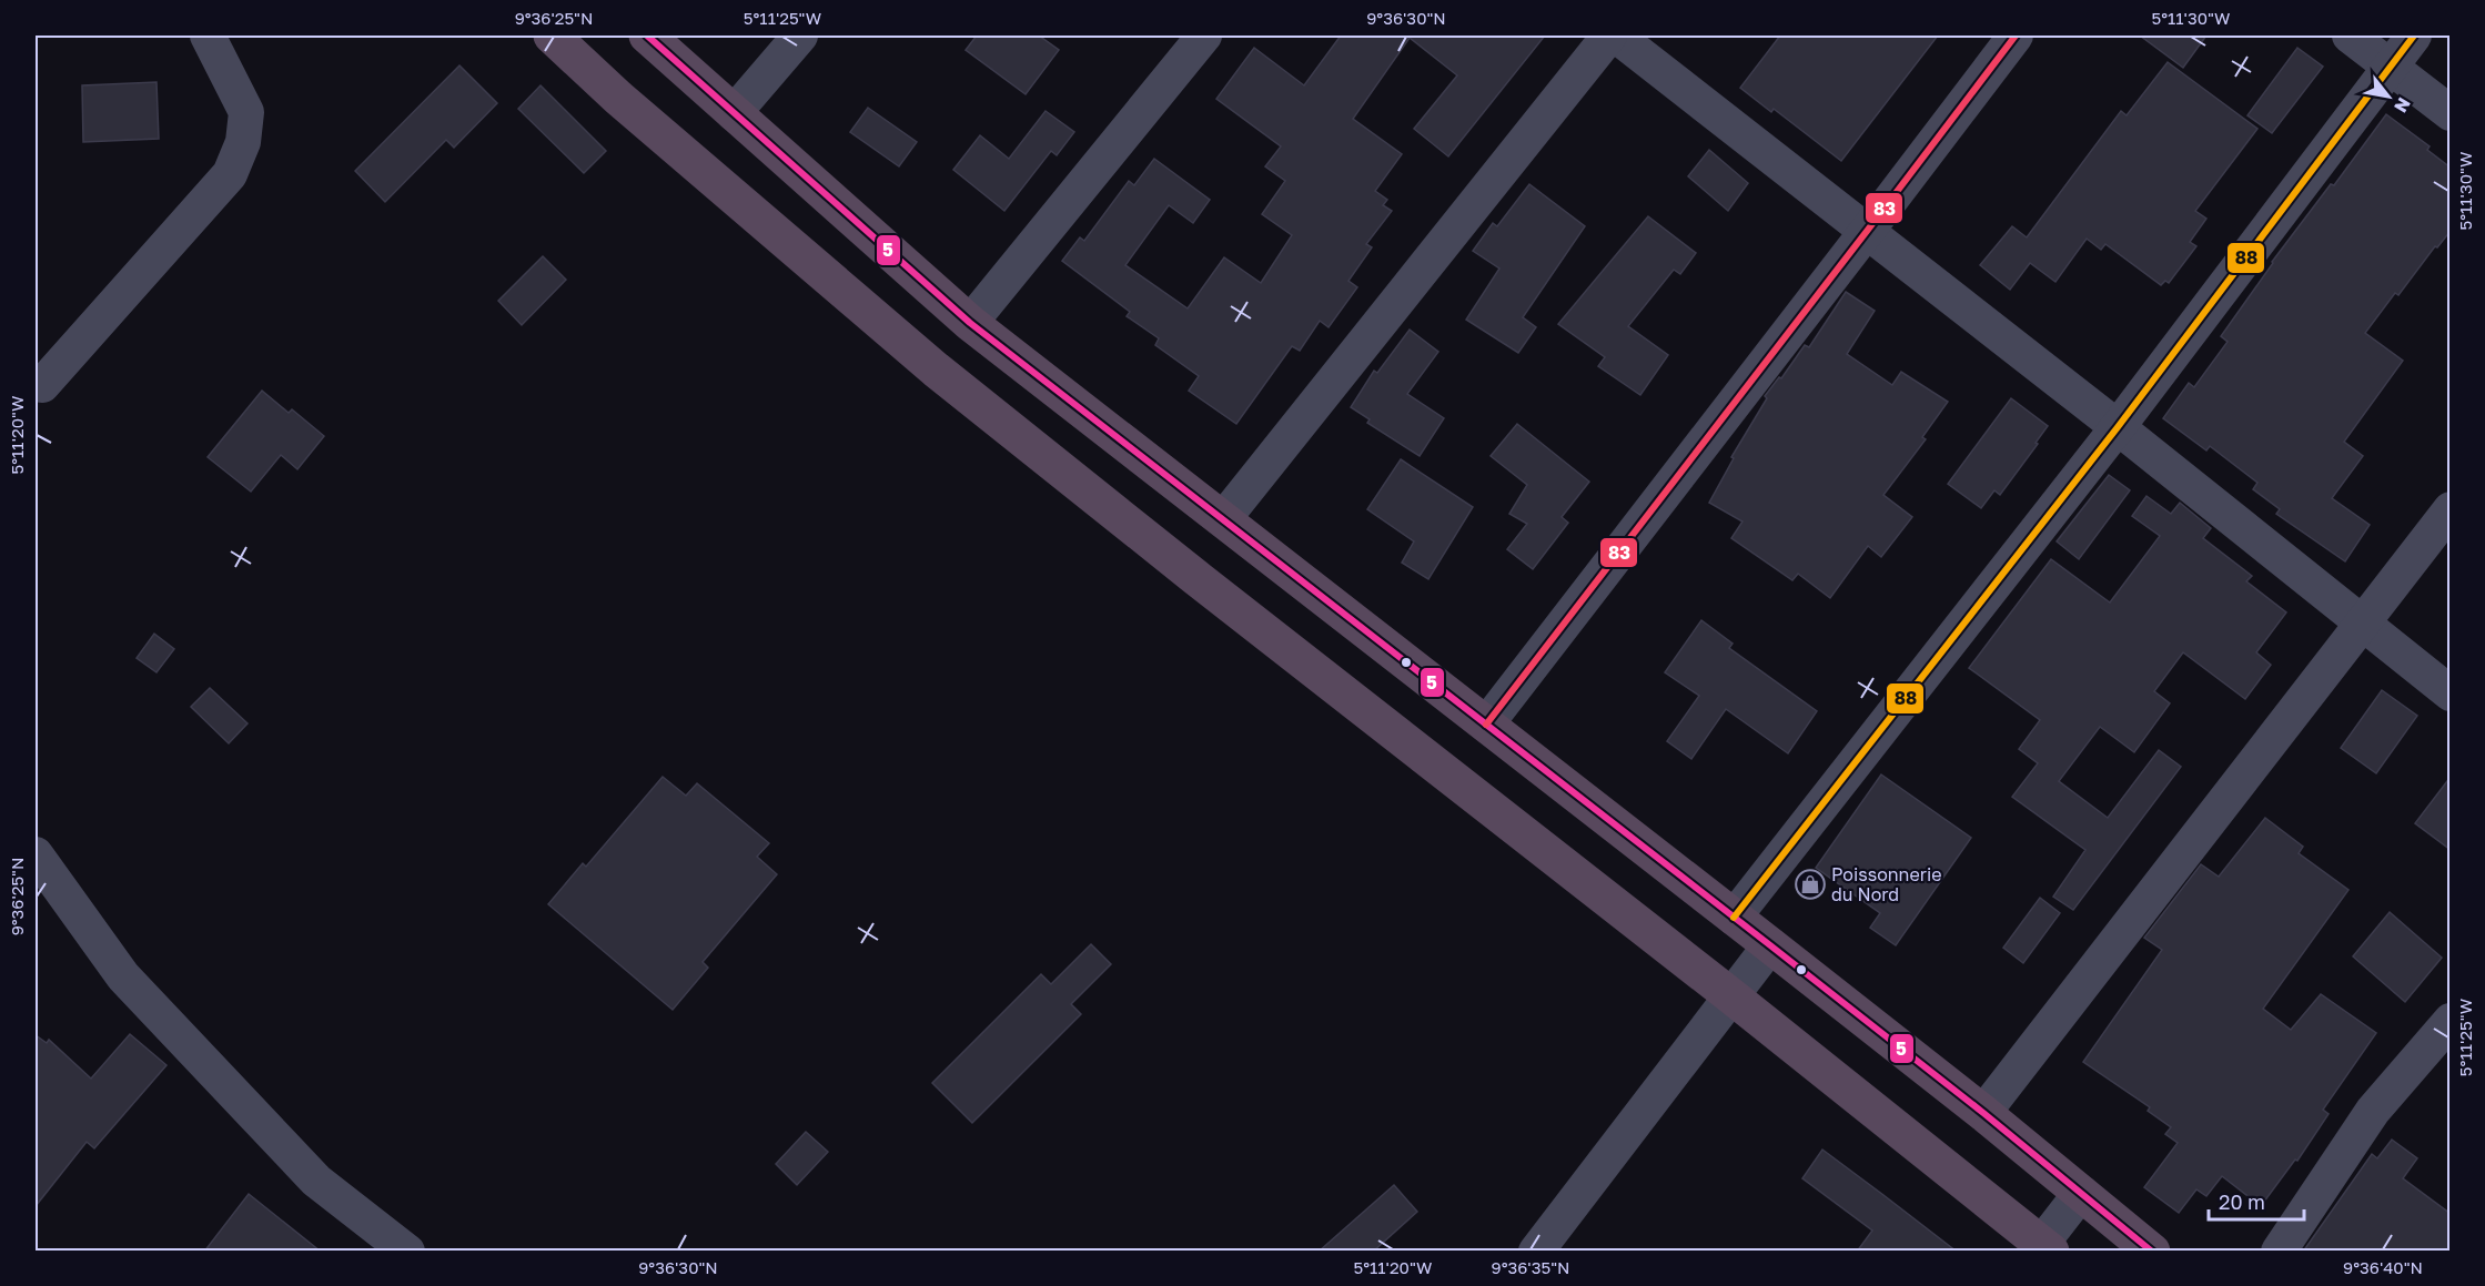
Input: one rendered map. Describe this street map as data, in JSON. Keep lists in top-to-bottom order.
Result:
{
  "places": {
    "shop": ["Poissonnerie du Nord"]
  },
  "lines": ["transit line 5", "transit line 83", "transit line 88"],
  "scale_bar": "20 m",
  "north": "bottom right",
  "coordinates": [
    "9°36'25\"N",
    "5°11'25\"W",
    "9°36'30\"N",
    "5°11'30\"W",
    "5°11'20\"W",
    "9°36'35\"N",
    "9°36'40\"N"
  ]
}
